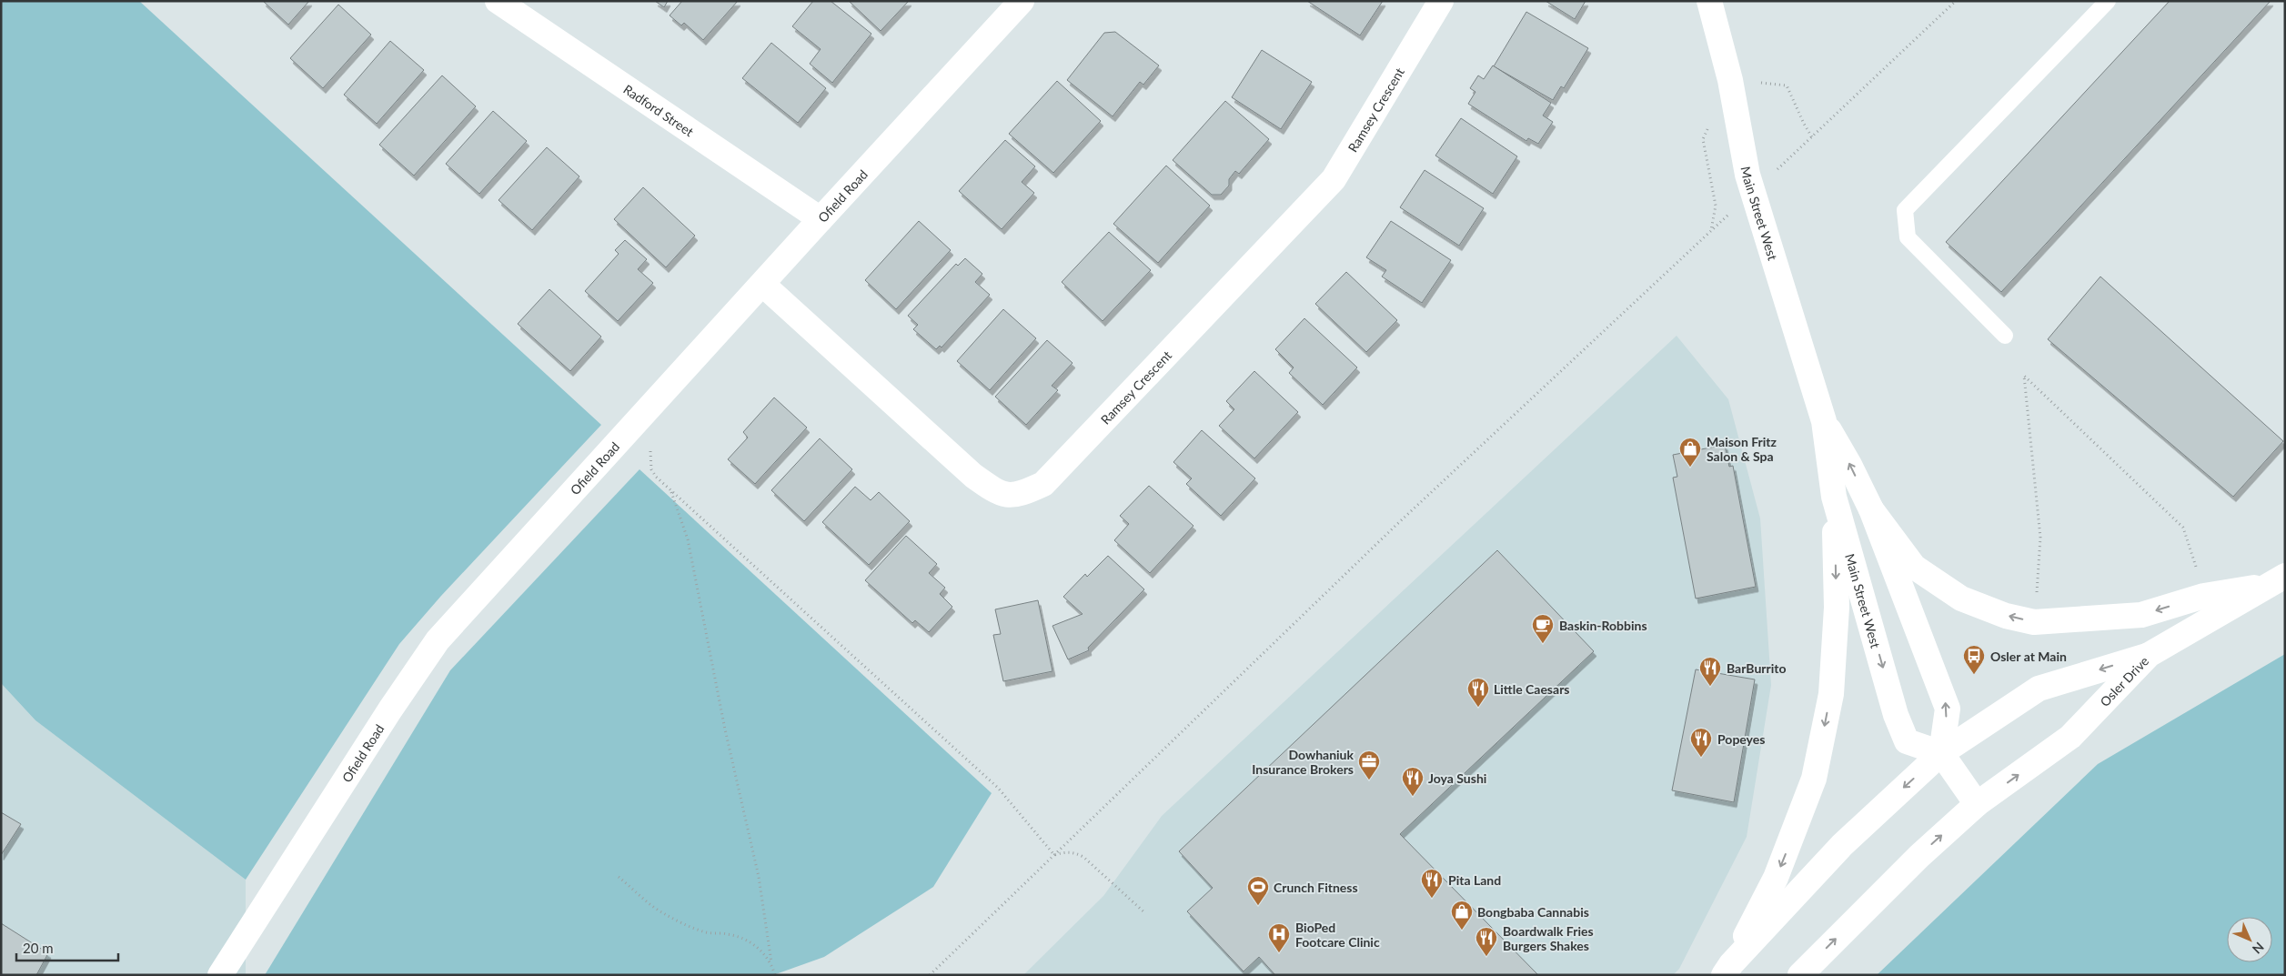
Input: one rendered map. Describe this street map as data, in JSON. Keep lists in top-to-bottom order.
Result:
{
  "streets": {
    "main road": [
      "Radford Street",
      "Ramsey Crescent",
      "Ofield Road",
      "Main Street West",
      "Osler Drive"
    ]
  },
  "crossings": [
    ["Radford Street", "Ofield Road"],
    ["Ramsey Crescent", "Ofield Road"]
  ],
  "places": {
    "shop": ["Maison Fritz Salon & Spa", "Bongbaba Cannabis"],
    "cafe": ["Baskin-Robbins"],
    "bus stop": ["Osler at Main"],
    "restaurant": [
      "BarBurrito",
      "Little Caesars",
      "Popeyes",
      "Joya Sushi",
      "Pita Land",
      "Boardwalk Fries Burgers Shakes"
    ],
    "office": ["Dowhaniuk Insurance Brokers"],
    "sports": ["Crunch Fitness"],
    "hospital": ["BioPed Footcare Clinic"]
  },
  "scale_bar": "20 m",
  "north": "bottom right"
}
